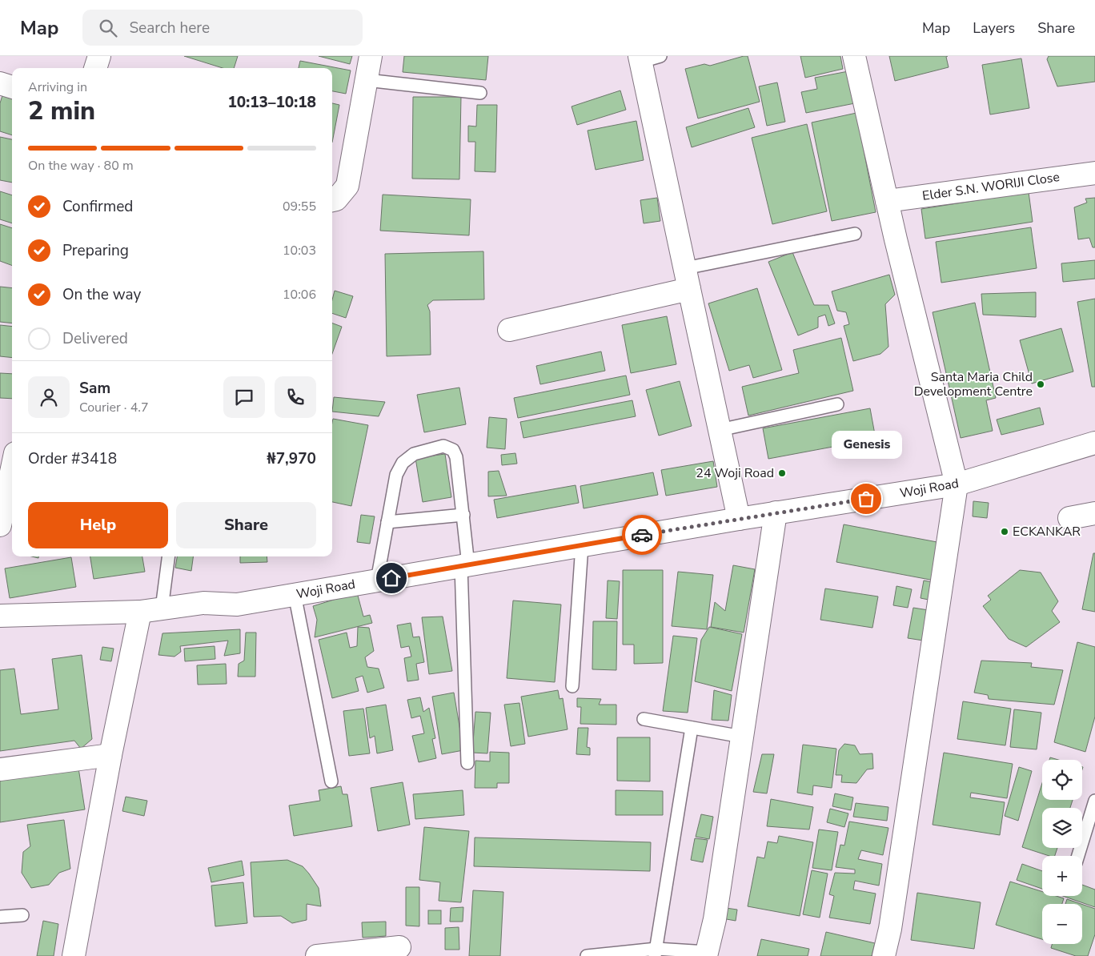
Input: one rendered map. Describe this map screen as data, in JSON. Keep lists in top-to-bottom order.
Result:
{
  "streets": {
    "street": ["Elder S.N. WORIJI Close", "Woji Road"]
  },
  "places": [
    "Santa Maria Child Development Centre",
    "24 Woji Road",
    "Genesis",
    "ECKANKAR"
  ],
  "page": {
    "header": "Map",
    "search": "Search here",
    "nav": ["Map", "Layers", "Share"],
    "heading": ["2 min", "Arriving in", "10:13–10:18"],
    "panel": [
      "Sam",
      "Courier · 4.7",
      "Order #3418",
      "₦7,970"
    ],
    "bar": "On the way · 80 m",
    "list": [
      ["Confirmed", "09:55"],
      ["Preparing", "10:03"],
      ["On the way", "10:06"],
      "Delivered"
    ],
    "bubble": "Genesis",
    "buttons": ["Help", "Share"],
    "map_buttons": ["+", "−"]
  }
}
